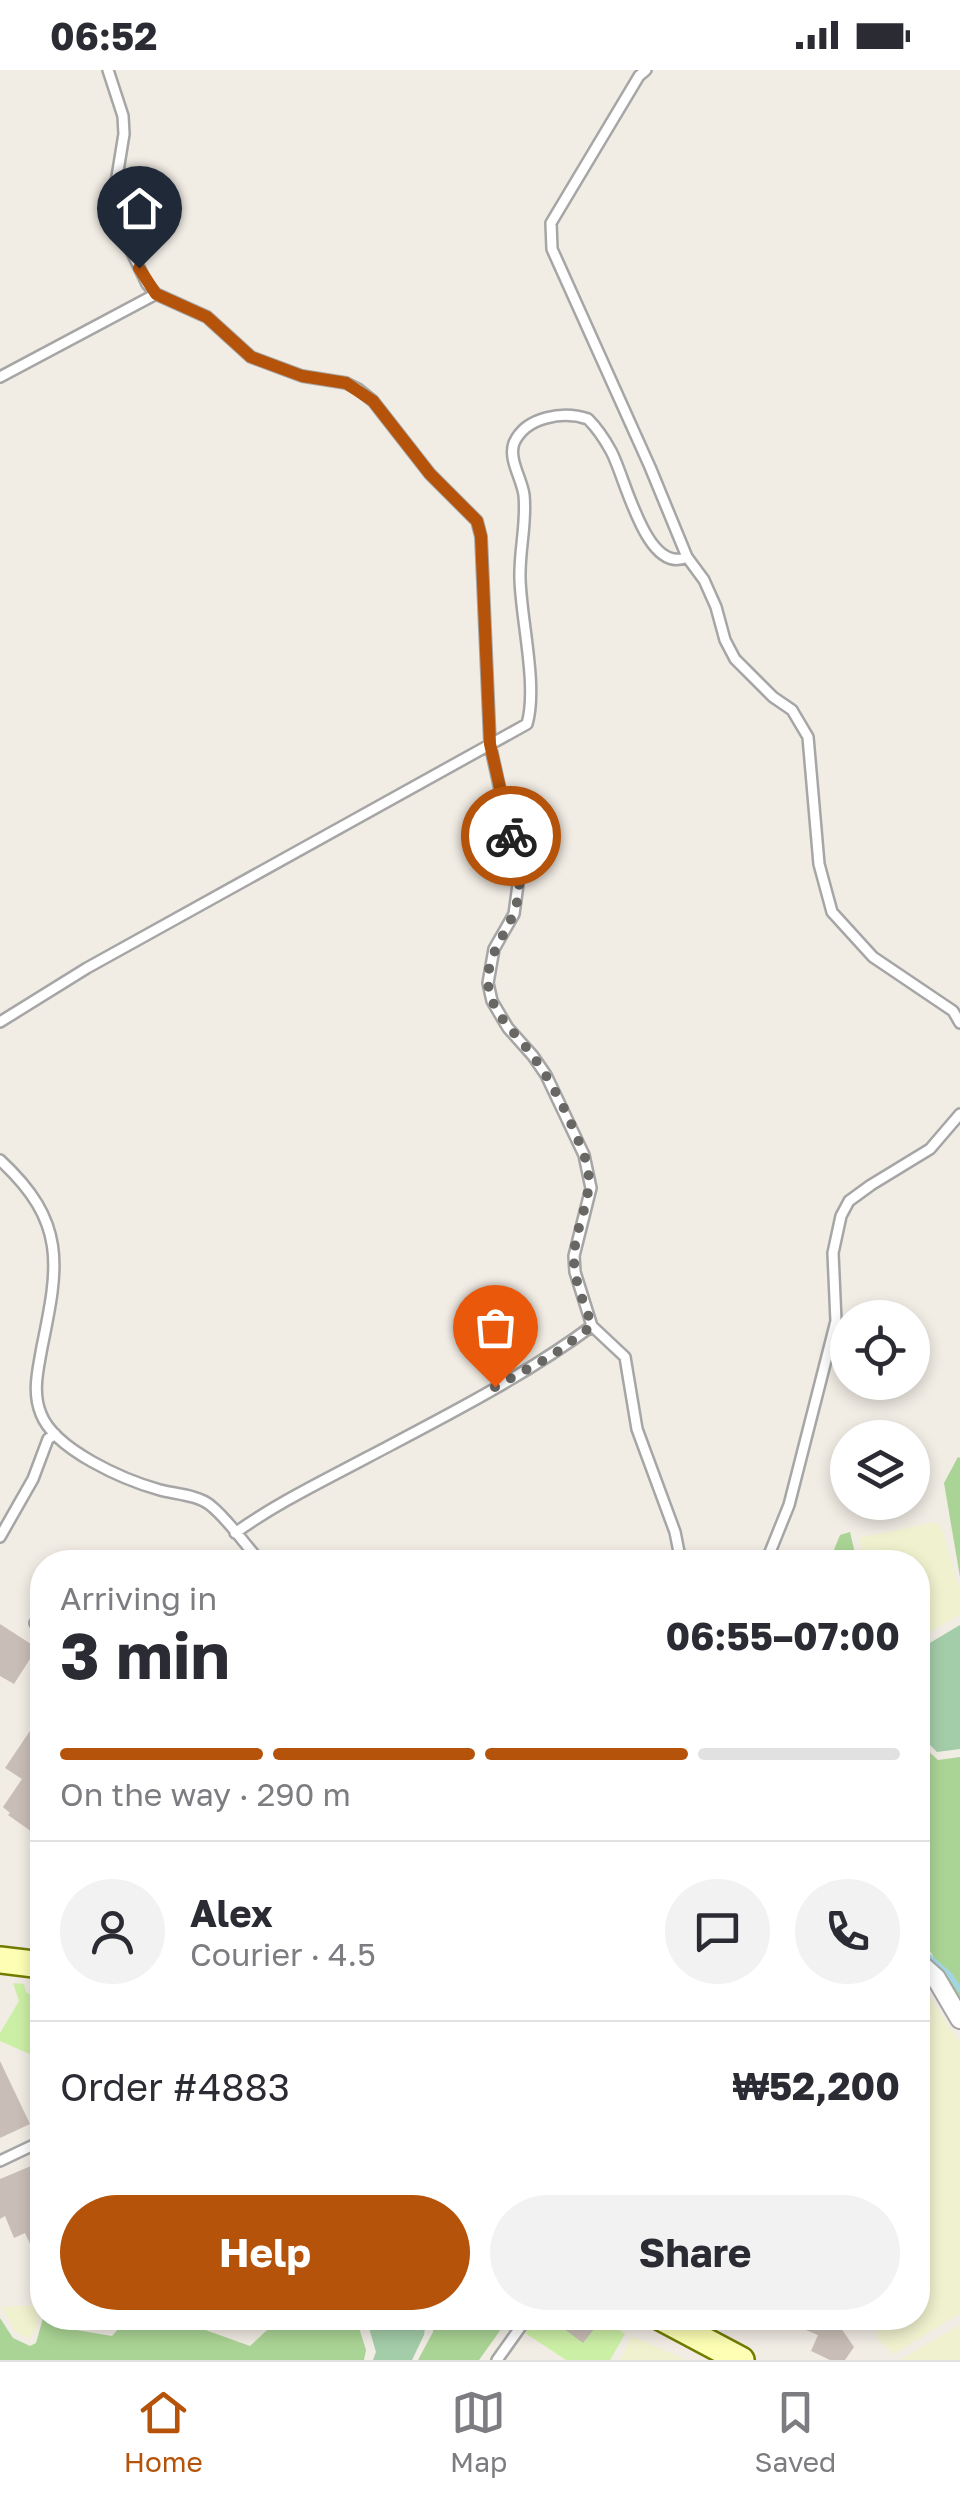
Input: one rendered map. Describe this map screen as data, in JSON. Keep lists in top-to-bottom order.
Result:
{
  "page": {
    "status": "06:52",
    "heading": ["3 min", "Arriving in", "06:55–07:00"],
    "panel": [
      "Alex",
      "Courier · 4.5",
      "Order #4883",
      "₩52,200"
    ],
    "bar": "On the way · 290 m",
    "buttons": ["Help", "Share"],
    "tabs": ["Home", "Map", "Saved"]
  }
}
